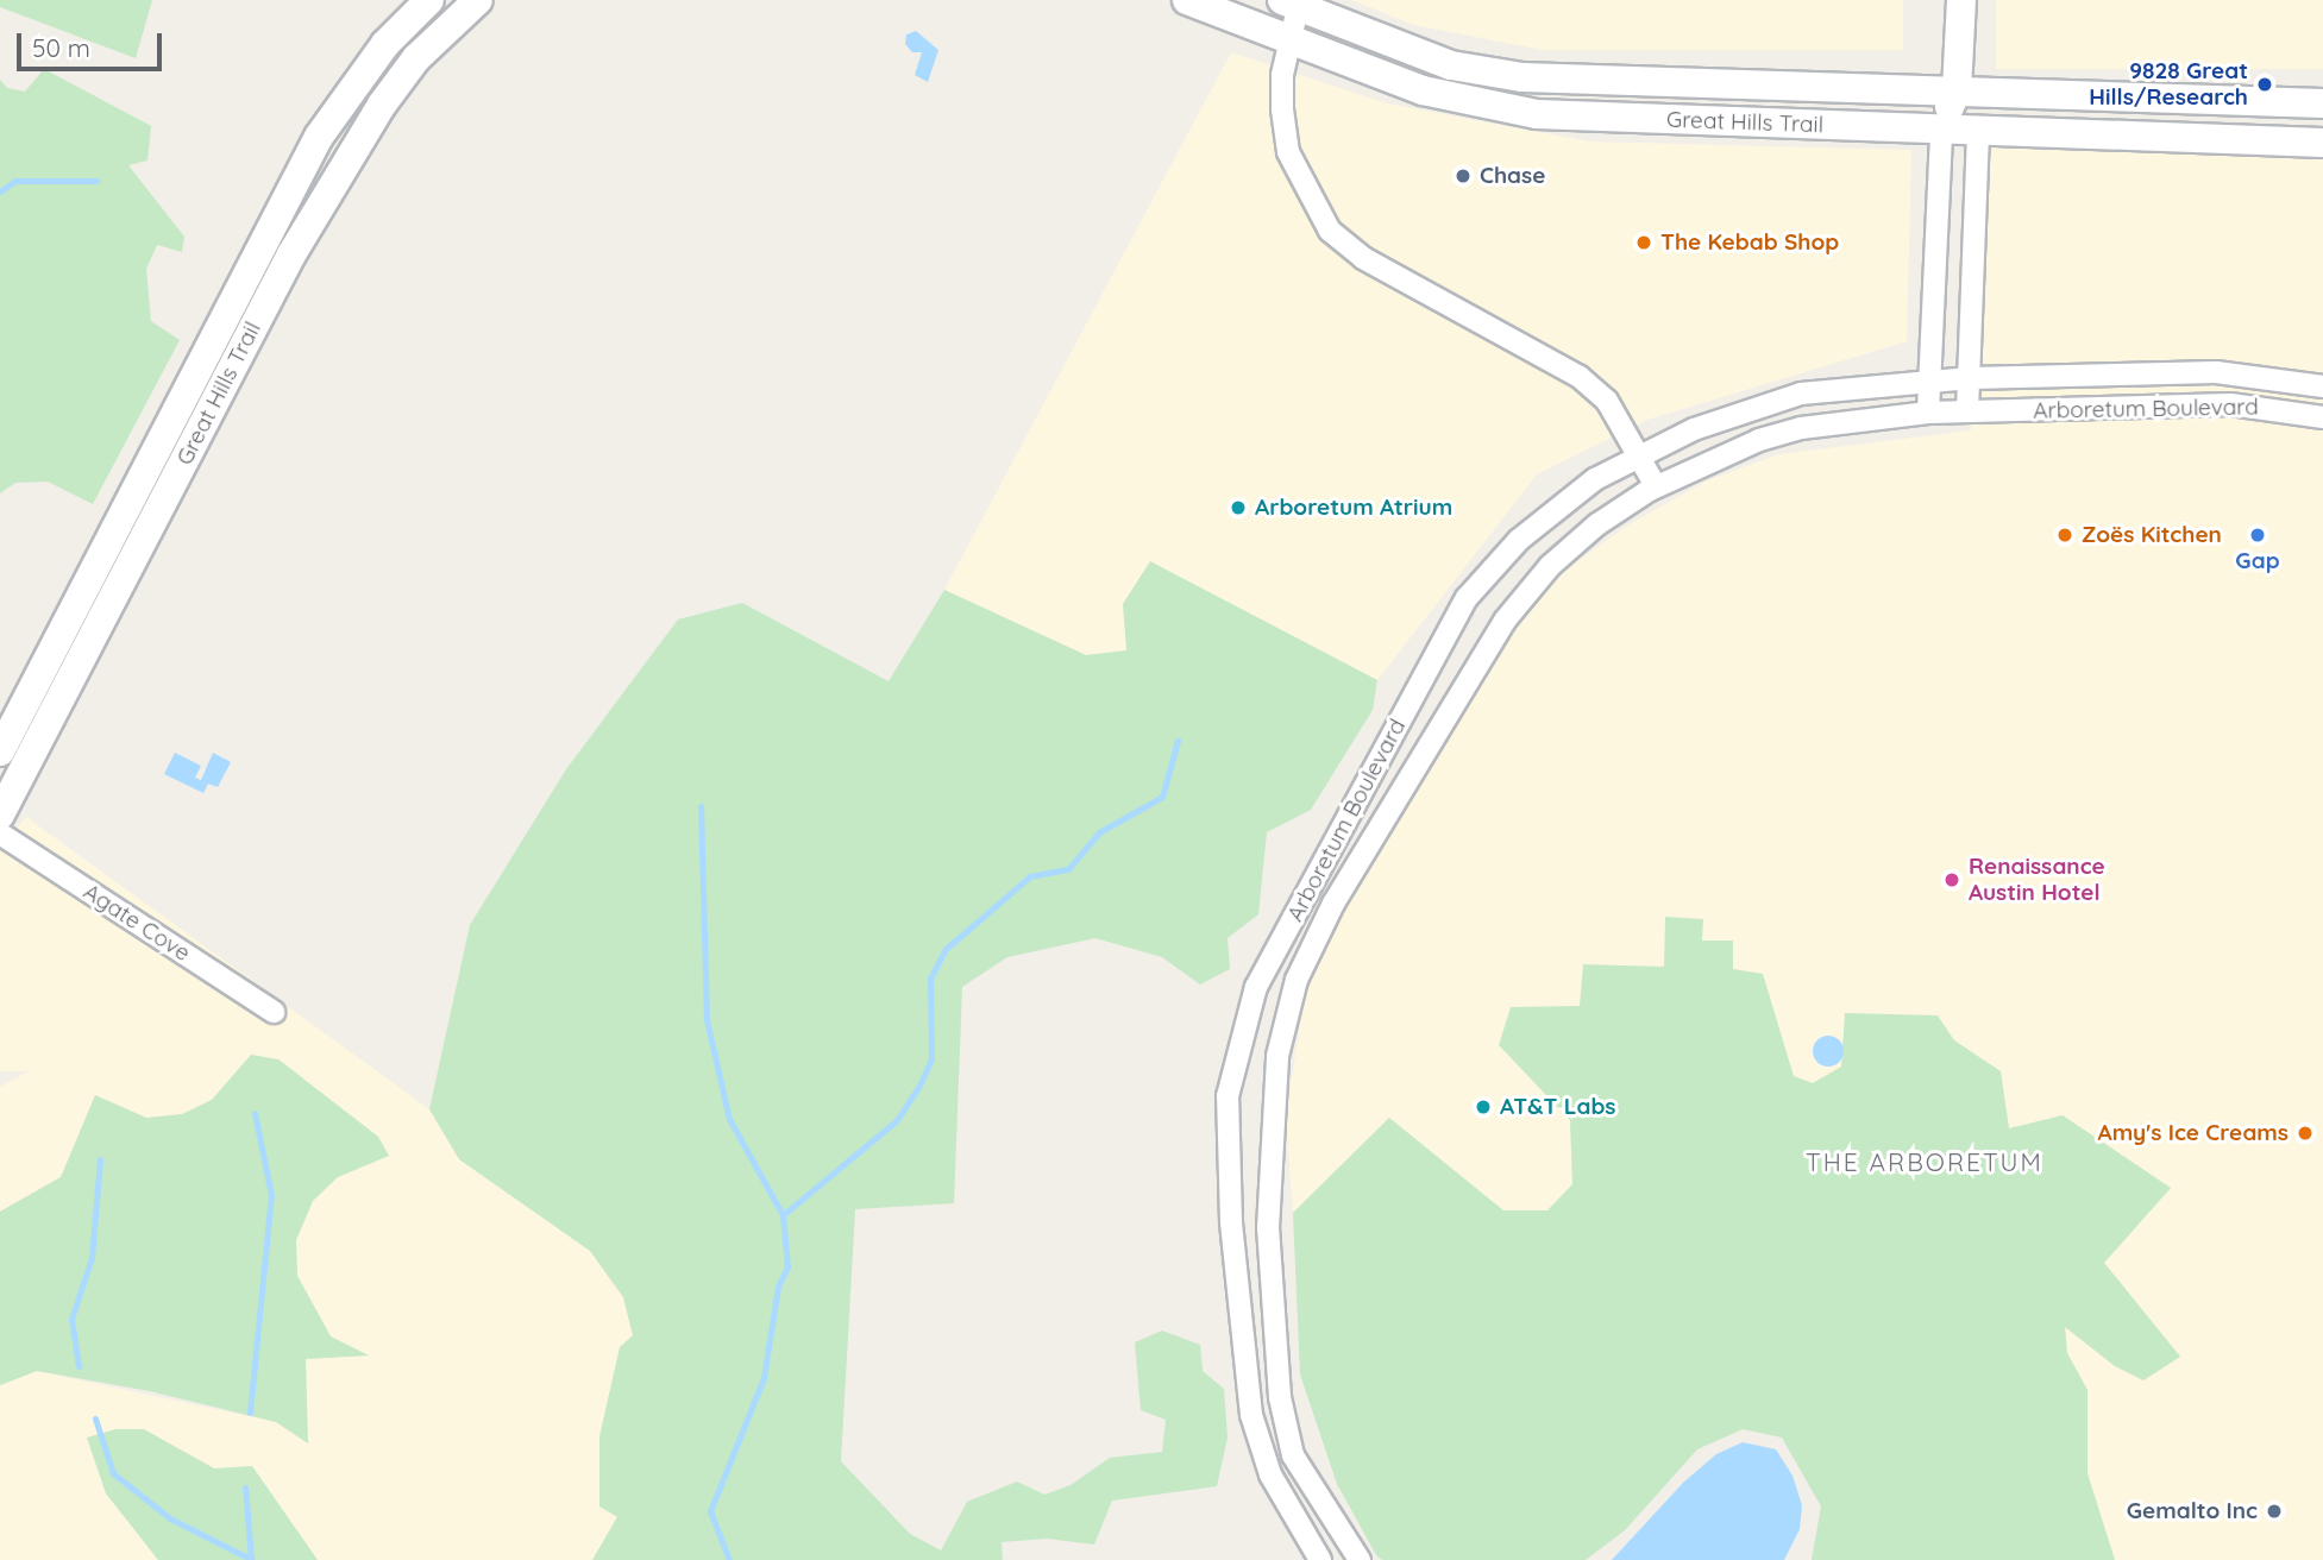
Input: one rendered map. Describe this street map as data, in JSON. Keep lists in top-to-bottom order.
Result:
{
  "streets": {
    "street": ["Great Hills Trail", "Arboretum Boulevard", "Agate Cove"]
  },
  "districts": ["THE ARBORETUM"],
  "places": [
    "9828 Great Hills/Research",
    "Chase",
    "The Kebab Shop",
    "Arboretum Atrium",
    "Zoës Kitchen",
    "Gap",
    "Renaissance Austin Hotel",
    "AT&T Labs",
    "Amy's Ice Creams",
    "Gemalto Inc"
  ],
  "scale_bar": "50 m"
}
